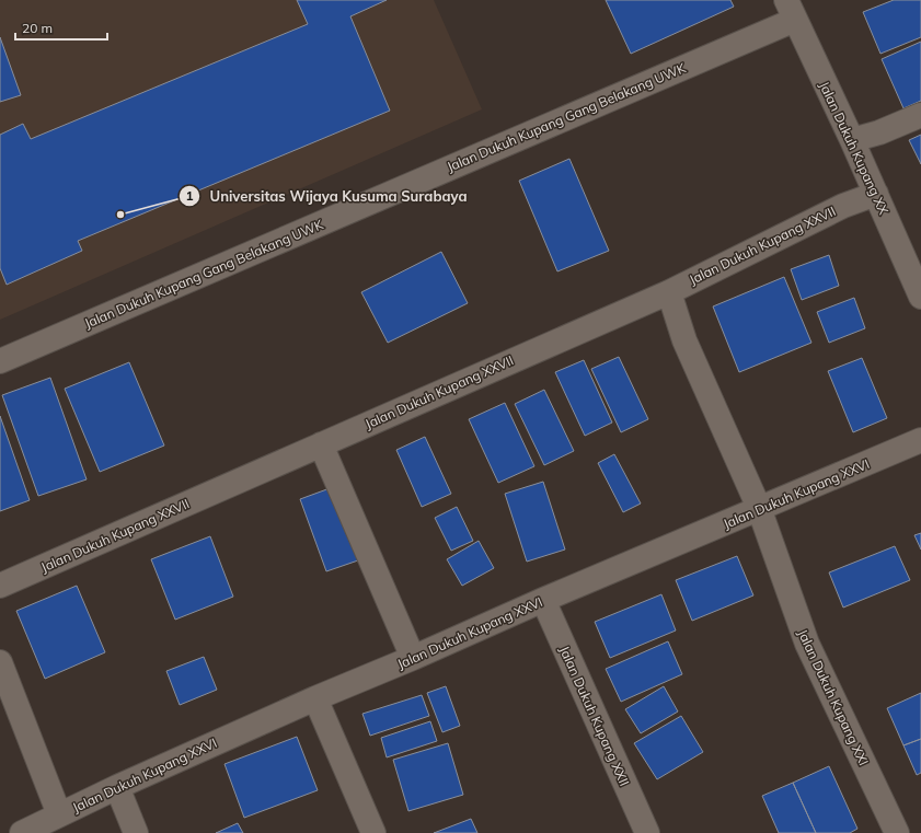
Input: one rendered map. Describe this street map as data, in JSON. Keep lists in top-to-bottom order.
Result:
{
  "streets": {
    "street": [
      "Jalan Dukuh Kupang Gang Belakang UWK",
      "Jalan Dukuh Kupang XX",
      "Jalan Dukuh Kupang XXVII",
      "Jalan Dukuh Kupang XXVI",
      "Jalan Dukuh Kupang XXI",
      "Jalan Dukuh Kupang XXII"
    ]
  },
  "crossings": [
    ["Jalan Dukuh Kupang Gang Belakang UWK", "Jalan Dukuh Kupang XX"],
    ["Jalan Dukuh Kupang XX", "Jalan Dukuh Kupang XXVII"],
    ["Jalan Dukuh Kupang XXVII", "Jalan Dukuh Kupang XXI"],
    ["Jalan Dukuh Kupang XXVI", "Jalan Dukuh Kupang XXI"],
    ["Jalan Dukuh Kupang XXVI", "Jalan Dukuh Kupang XXII"]
  ],
  "places": ["Universitas Wijaya Kusuma Surabaya"],
  "scale_bar": "20 m"
}
